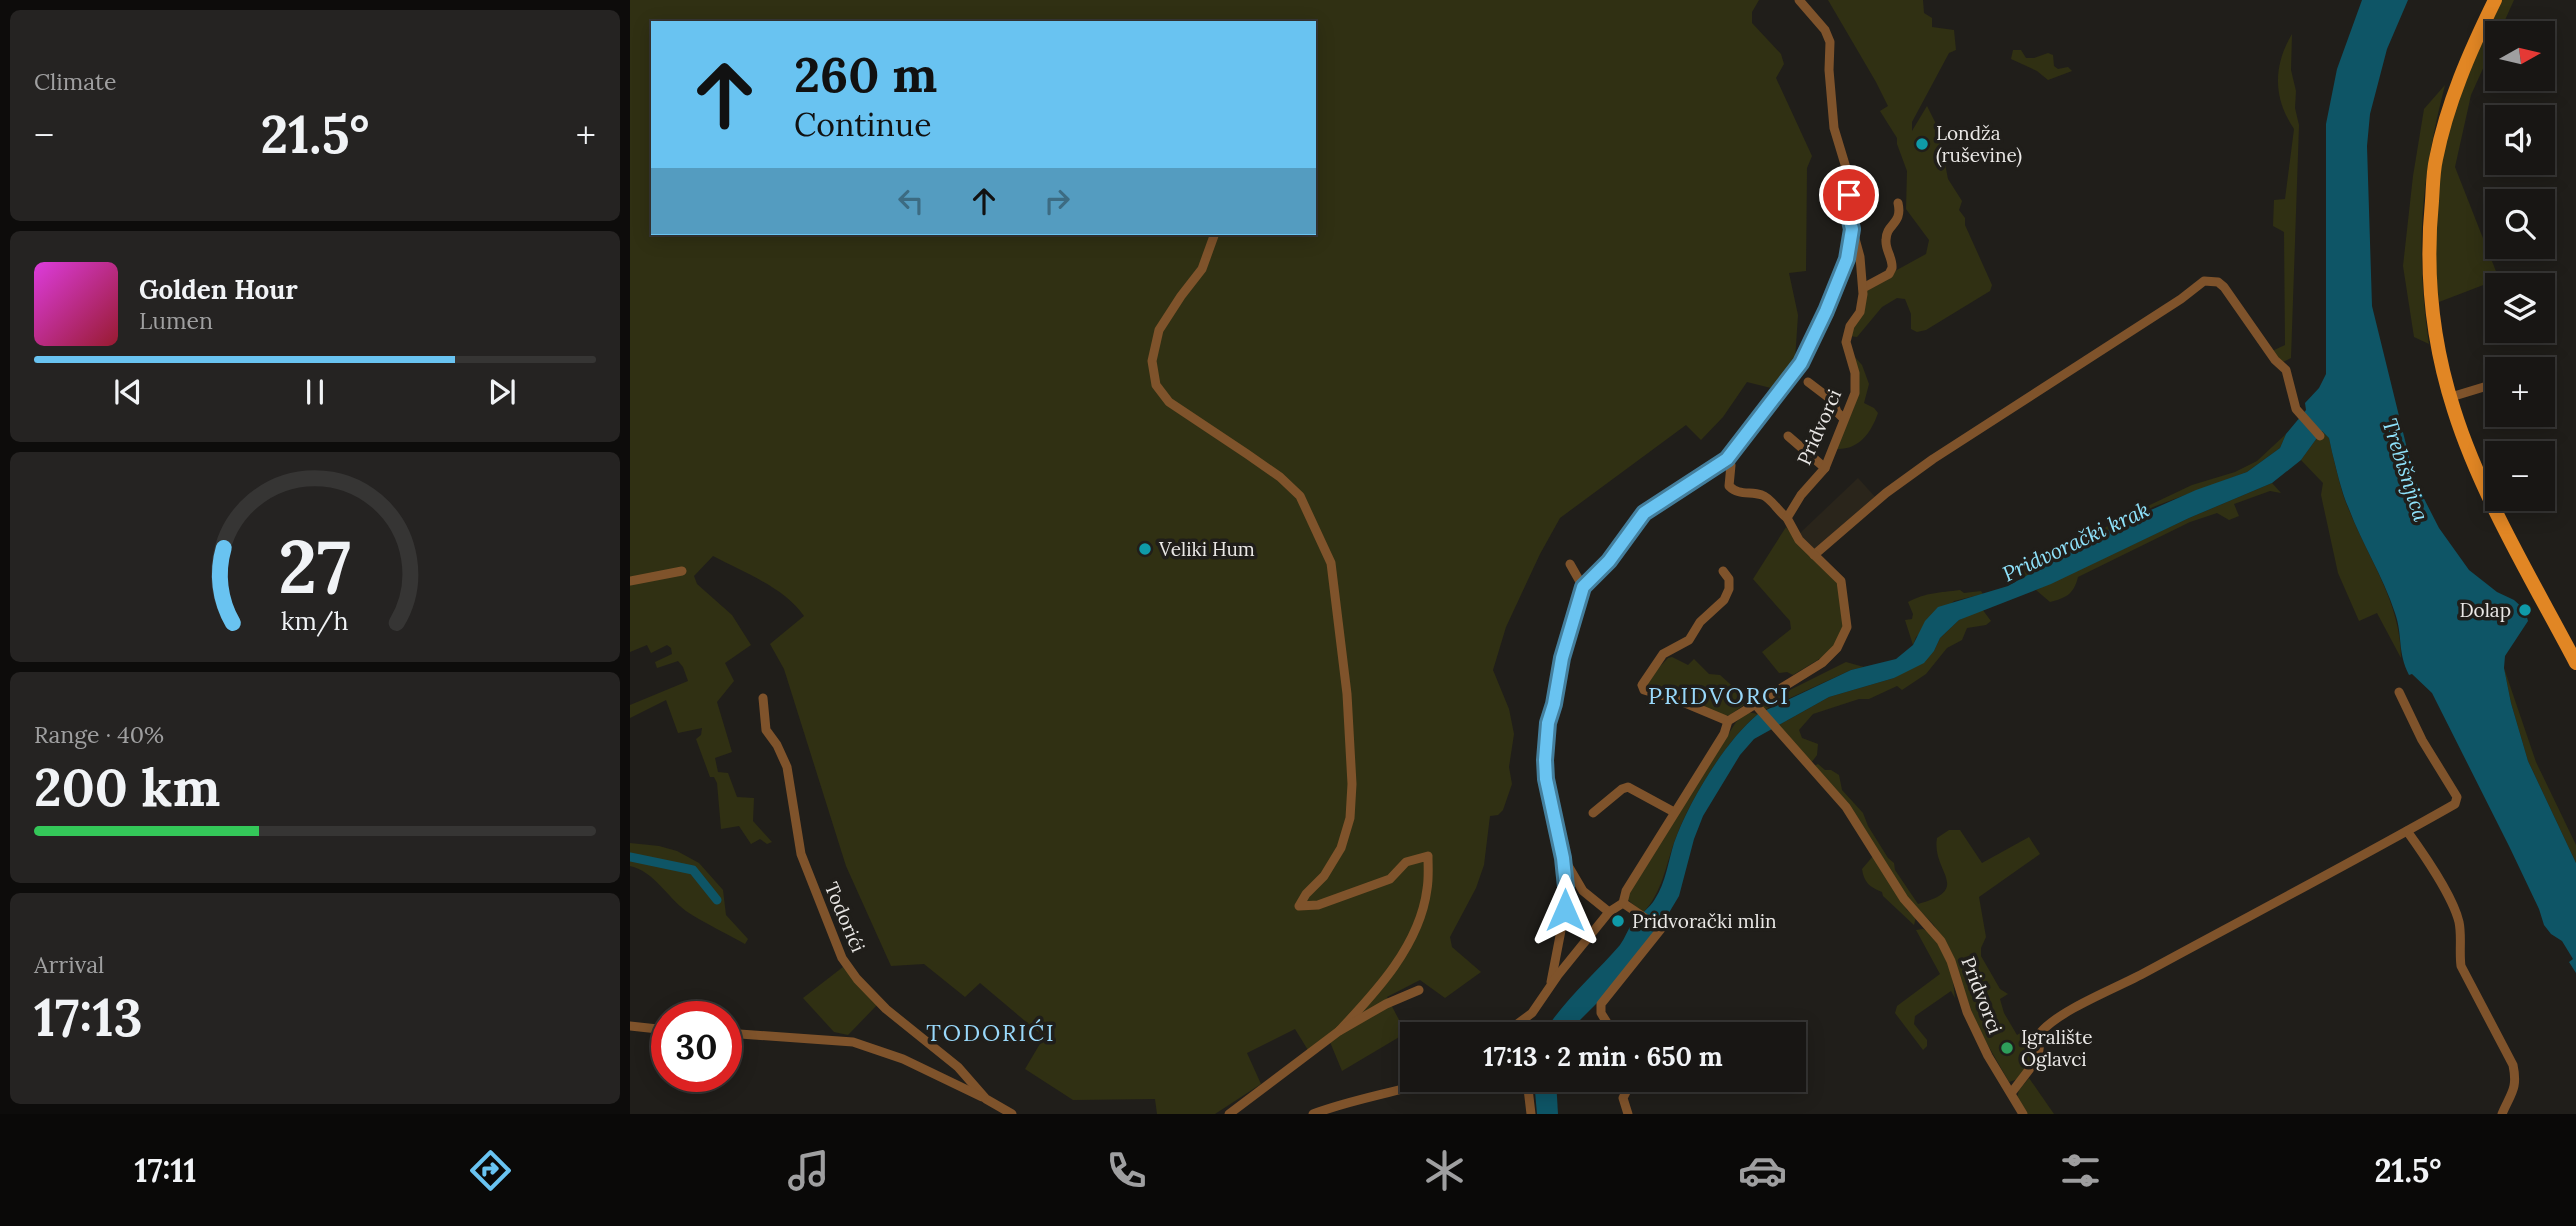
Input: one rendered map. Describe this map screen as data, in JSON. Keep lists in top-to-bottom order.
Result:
{
  "streets": {
    "street": ["Pridvorci", "Todorići"]
  },
  "districts": ["PRIDVORCI", "TODORIĆI"],
  "water": ["Trebišnjica", "Pridvorački krak"],
  "places": [
    "Londža (ruševine)",
    "Veliki Hum",
    "Dolap",
    "Pridvorački mlin",
    "Igralište Oglavci"
  ],
  "north": "right",
  "page": {
    "tile": [
      "Climate",
      ["Range · 40%", "200 km"],
      ["Arrival", "17:13"]
    ],
    "map_buttons": ["+", "−"],
    "turn": ["260 m", "Continue"],
    "heat": ["−", "21.5°", "+"],
    "song": ["Golden Hour", "Lumen"],
    "limit": "30",
    "trip": "17:13 · 2 min · 650 m",
    "tabs": ["17:11", "21.5°"],
    "gauge": ["27", "km/h"]
  }
}
